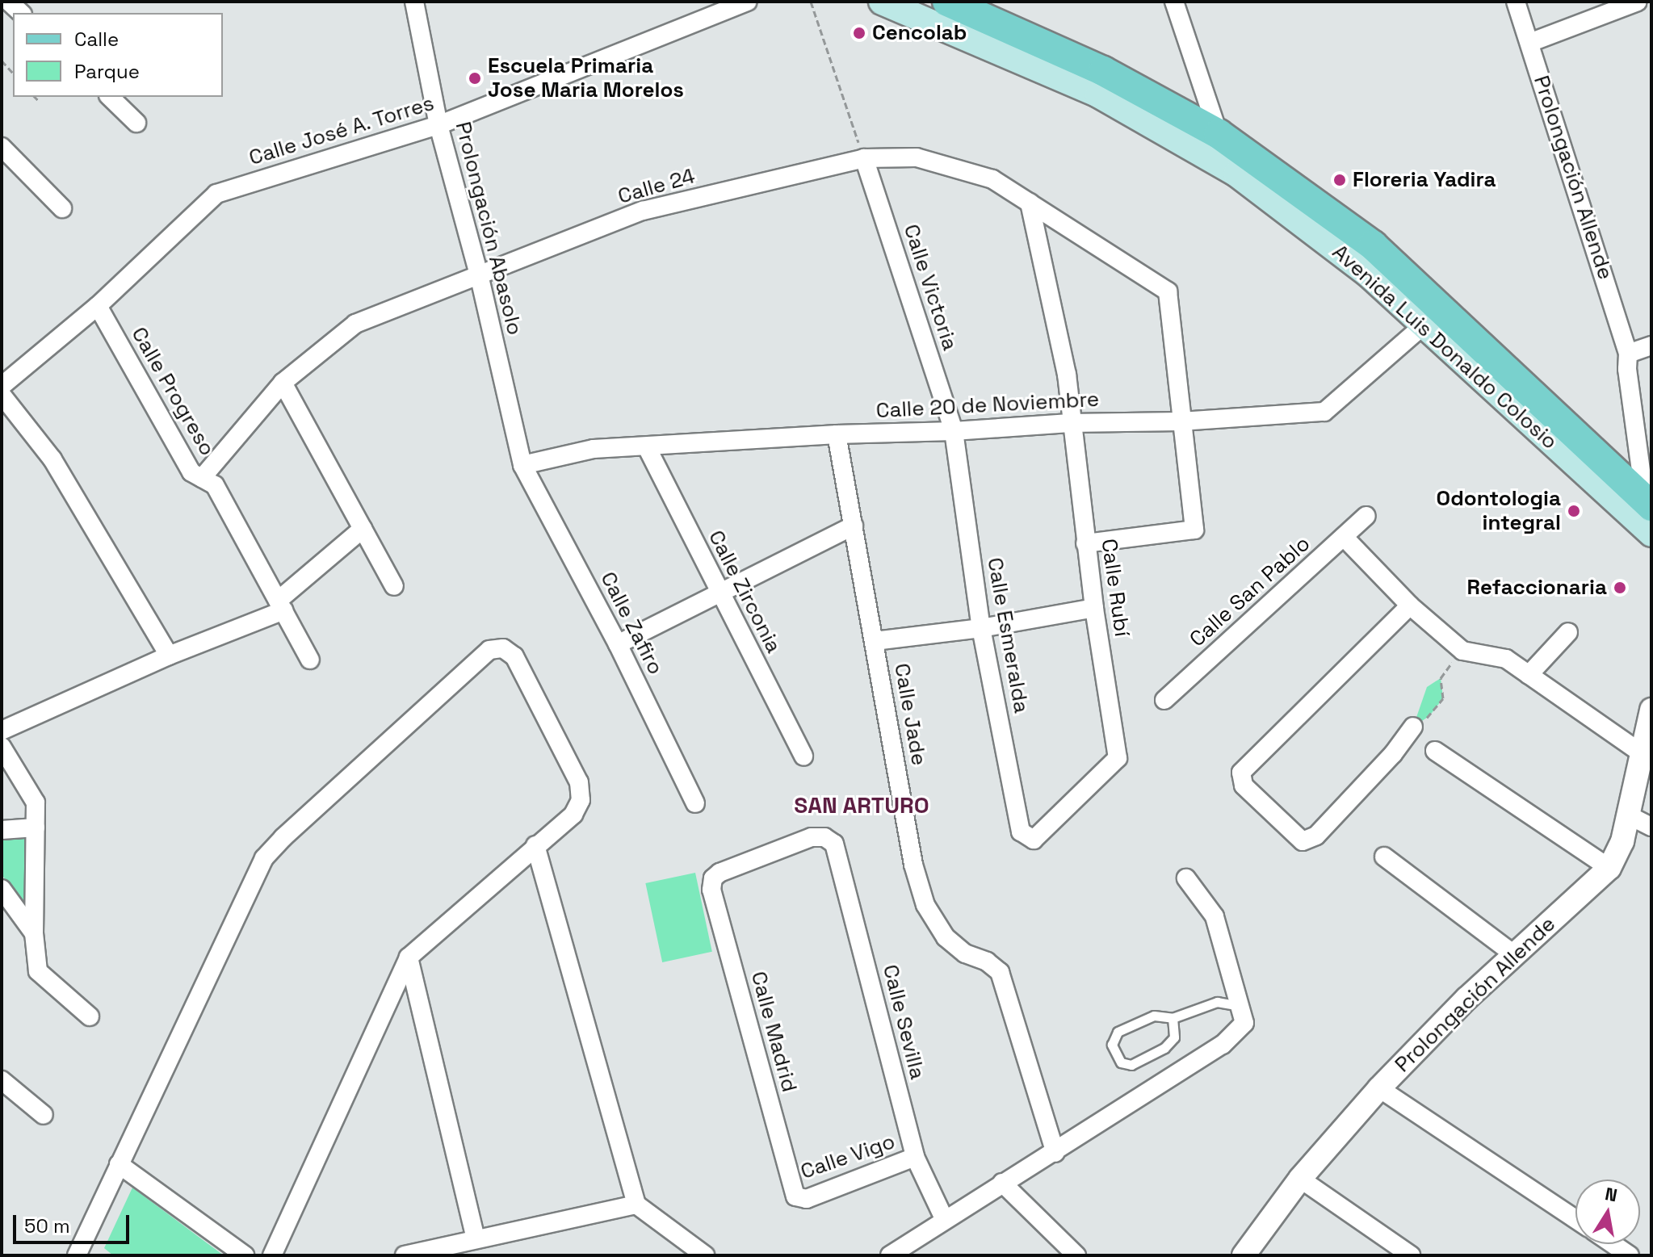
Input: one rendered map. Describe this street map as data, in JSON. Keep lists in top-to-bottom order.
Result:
{
  "streets": {
    "main road": ["Avenida Luis Donaldo Colosio"],
    "street": [
      "Calle José A. Torres",
      "Prolongación Allende",
      "Calle 24",
      "Prolongación Abasolo",
      "Calle Victoria",
      "Calle Progreso",
      "Calle 20 de Noviembre",
      "Calle Rubí",
      "Calle Zirconia",
      "Calle San Pablo",
      "Calle Zafiro",
      "Calle Esmeralda",
      "Calle Jade",
      "Calle Sevilla",
      "Calle Madrid",
      "Calle Vigo"
    ]
  },
  "crossings": [
    ["Calle José A. Torres", "Prolongación Abasolo"],
    ["Calle José A. Torres", "Calle Progreso"],
    ["Prolongación Allende", "Avenida Luis Donaldo Colosio"],
    ["Calle 24", "Prolongación Abasolo"],
    ["Calle 24", "Calle Victoria"],
    ["Calle 24", "Calle Progreso"],
    ["Calle 24", "Calle 20 de Noviembre"],
    ["Calle 24", "Calle Rubí"],
    ["Prolongación Abasolo", "Calle 20 de Noviembre"],
    ["Prolongación Abasolo", "Calle Zafiro"],
    ["Calle Victoria", "Calle 20 de Noviembre"],
    ["Calle Victoria", "Calle Esmeralda"],
    ["Avenida Luis Donaldo Colosio", "Calle 20 de Noviembre"],
    ["Calle 20 de Noviembre", "Calle Rubí"],
    ["Calle 20 de Noviembre", "Calle Zirconia"],
    ["Calle 20 de Noviembre", "Calle Zafiro"],
    ["Calle 20 de Noviembre", "Calle Esmeralda"],
    ["Calle 20 de Noviembre", "Calle Jade"],
    ["Calle Rubí", "Calle Esmeralda"],
    ["Calle Sevilla", "Calle Madrid"],
    ["Calle Sevilla", "Calle Vigo"],
    ["Calle Madrid", "Calle Vigo"]
  ],
  "districts": ["SAN ARTURO"],
  "places": [
    "Cencolab",
    "Escuela Primaria Jose Maria Morelos",
    "Floreria Yadira",
    "Odontologia integral",
    "Refaccionaria"
  ],
  "legend": ["Calle", "Parque"],
  "scale_bar": "50 m",
  "north": "top"
}
